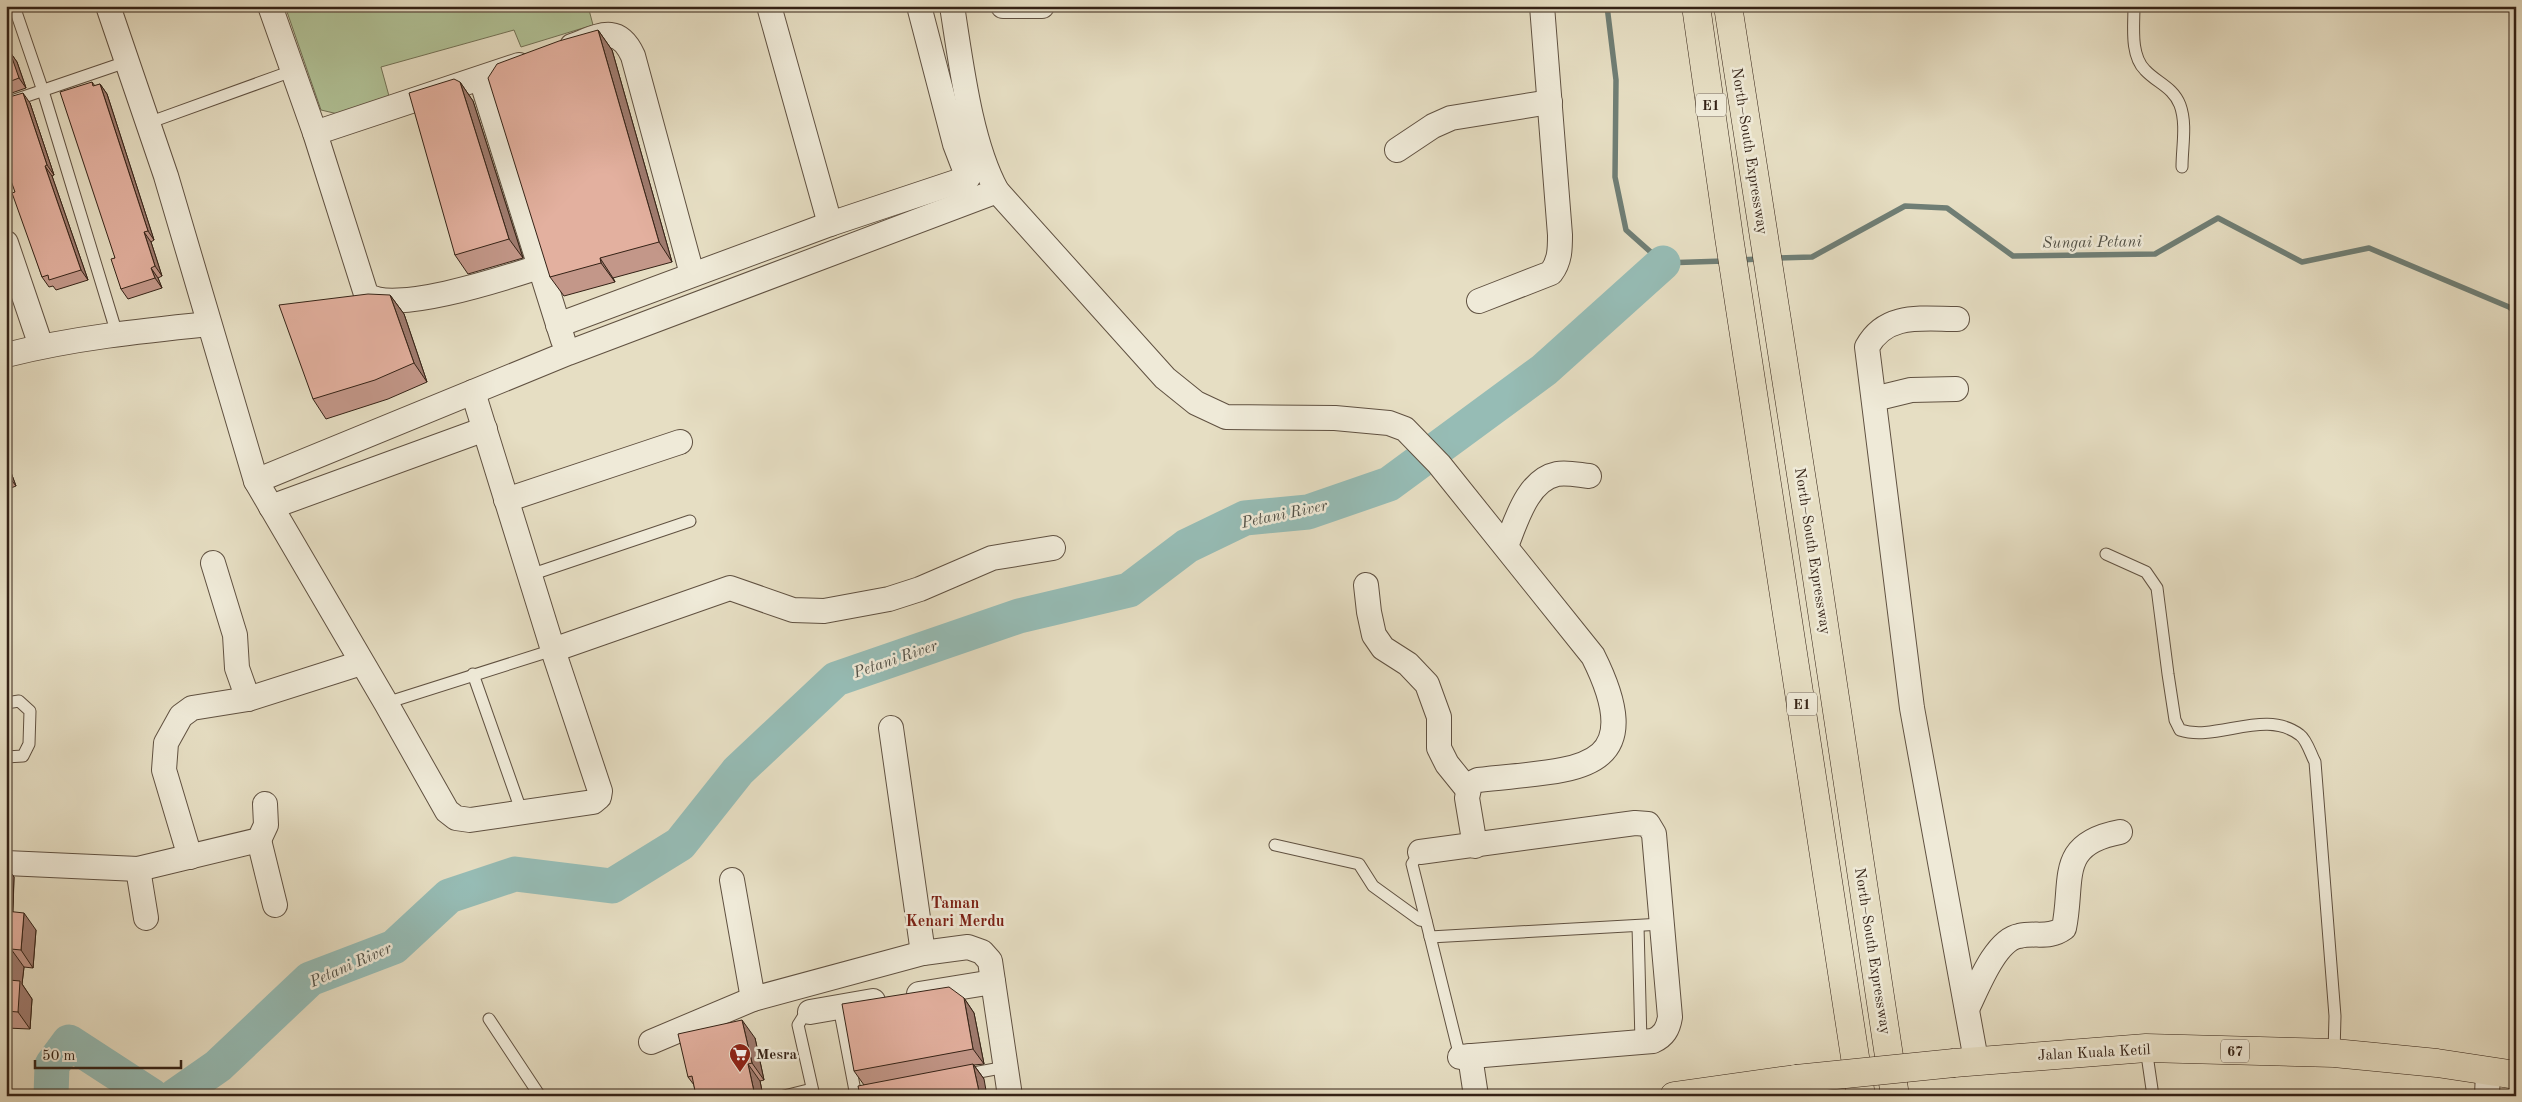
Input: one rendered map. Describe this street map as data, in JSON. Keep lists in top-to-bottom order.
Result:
{
  "streets": {
    "main road": [
      "E1",
      "North–South Expressway",
      "67",
      "Jalan Kuala Ketil"
    ]
  },
  "districts": ["Taman Kenari Merdu"],
  "water": ["Sungai Petani", "Petani River"],
  "places": {
    "supermarket": ["Mesra"]
  },
  "scale_bar": "50 m"
}
